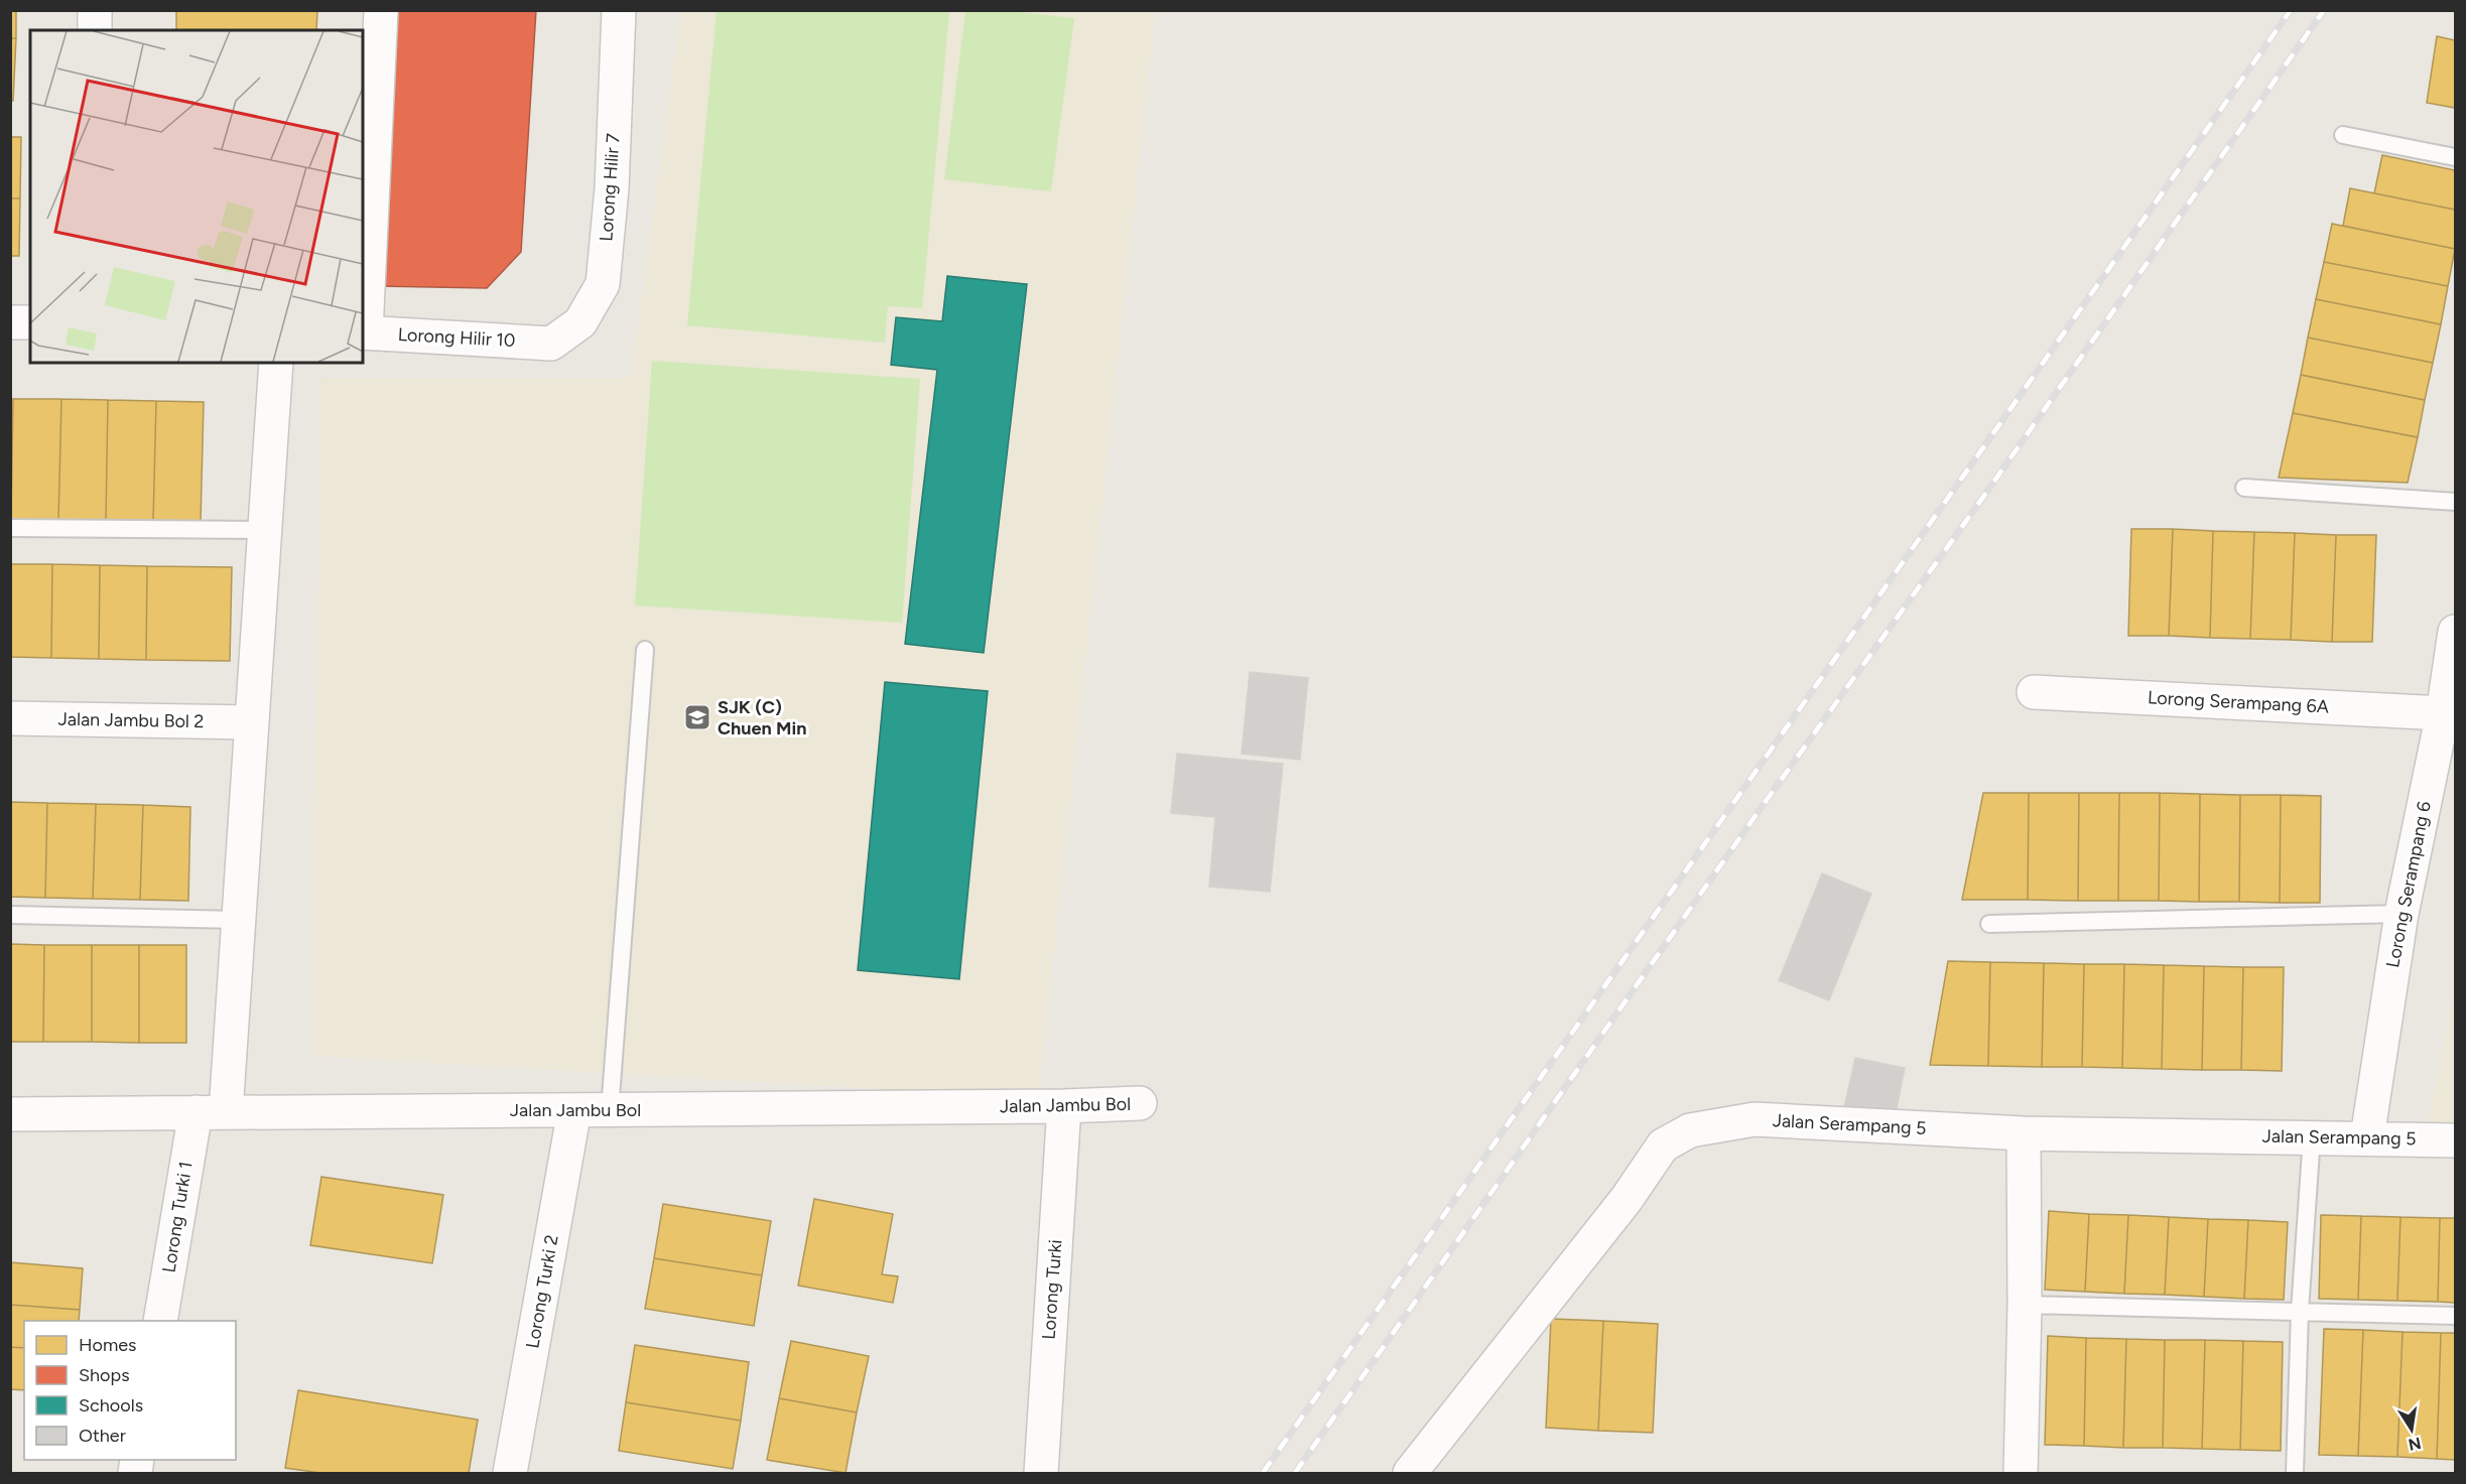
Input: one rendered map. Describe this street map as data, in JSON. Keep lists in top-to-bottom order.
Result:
{
  "streets": {
    "street": [
      "Lorong Hilir 7",
      "Lorong Hilir 10",
      "Lorong Serampang 6A",
      "Jalan Jambu Bol 2",
      "Lorong Serampang 6",
      "Jalan Jambu Bol",
      "Jalan Serampang 5",
      "Lorong Turki 1",
      "Lorong Turki",
      "Lorong Turki 2"
    ]
  },
  "crossings": [
    ["Lorong Hilir 7", "Lorong Hilir 10"],
    ["Lorong Serampang 6A", "Lorong Serampang 6"],
    ["Jalan Jambu Bol 2", "Lorong Turki 1"],
    ["Lorong Serampang 6", "Jalan Serampang 5"],
    ["Jalan Jambu Bol", "Lorong Turki 1"],
    ["Jalan Jambu Bol", "Lorong Turki"],
    ["Jalan Jambu Bol", "Lorong Turki 2"]
  ],
  "places": {
    "school or university": ["SJK (C) Chuen Min"]
  },
  "legend": [
    "Homes",
    "Shops",
    "Schools",
    "Other"
  ],
  "north": "bottom"
}
